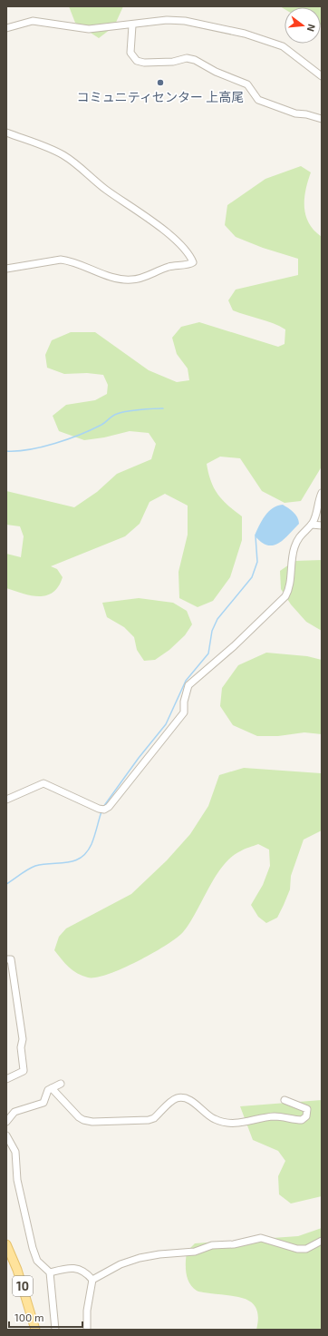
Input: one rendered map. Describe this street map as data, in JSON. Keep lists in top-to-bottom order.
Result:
{
  "streets": {
    "main road": ["10"]
  },
  "places": ["コミュニティセンター 上高尾"],
  "scale_bar": "100 m",
  "north": "right"
}
